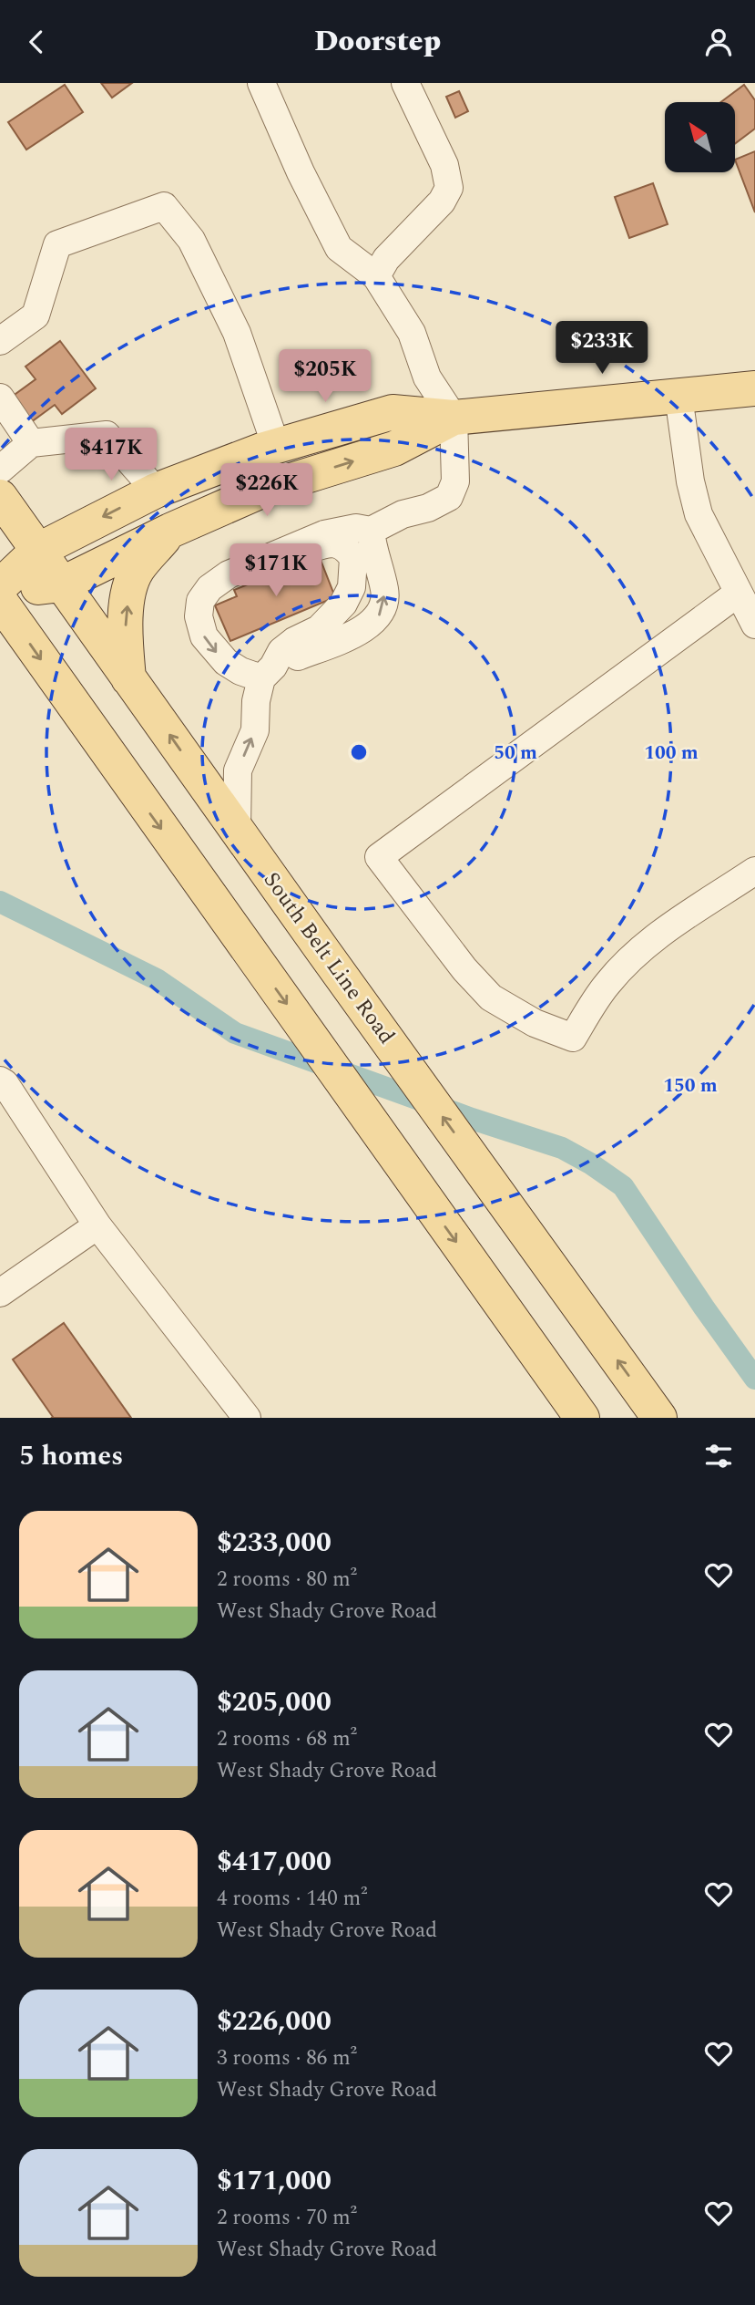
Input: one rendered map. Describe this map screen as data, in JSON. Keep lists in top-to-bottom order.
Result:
{
  "streets": {
    "main road": ["South Belt Line Road"]
  },
  "north": "top left",
  "page": {
    "header": "Doorstep",
    "price": [
      "$233K",
      "$205K",
      "$417K",
      "$226K",
      "$171K"
    ],
    "heading": "5 homes",
    "list": [
      {
        "name": "$233,000",
        "note": "2 rooms · 80 m² · West Shady Grove Road"
      },
      {
        "name": "$205,000",
        "note": "2 rooms · 68 m² · West Shady Grove Road"
      },
      {
        "name": "$417,000",
        "note": "4 rooms · 140 m² · West Shady Grove Road"
      },
      {
        "name": "$226,000",
        "note": "3 rooms · 86 m² · West Shady Grove Road"
      },
      {
        "name": "$171,000",
        "note": "2 rooms · 70 m² · West Shady Grove Road"
      }
    ]
  },
  "rings": ["50 m", "100 m", "150 m"]
}
